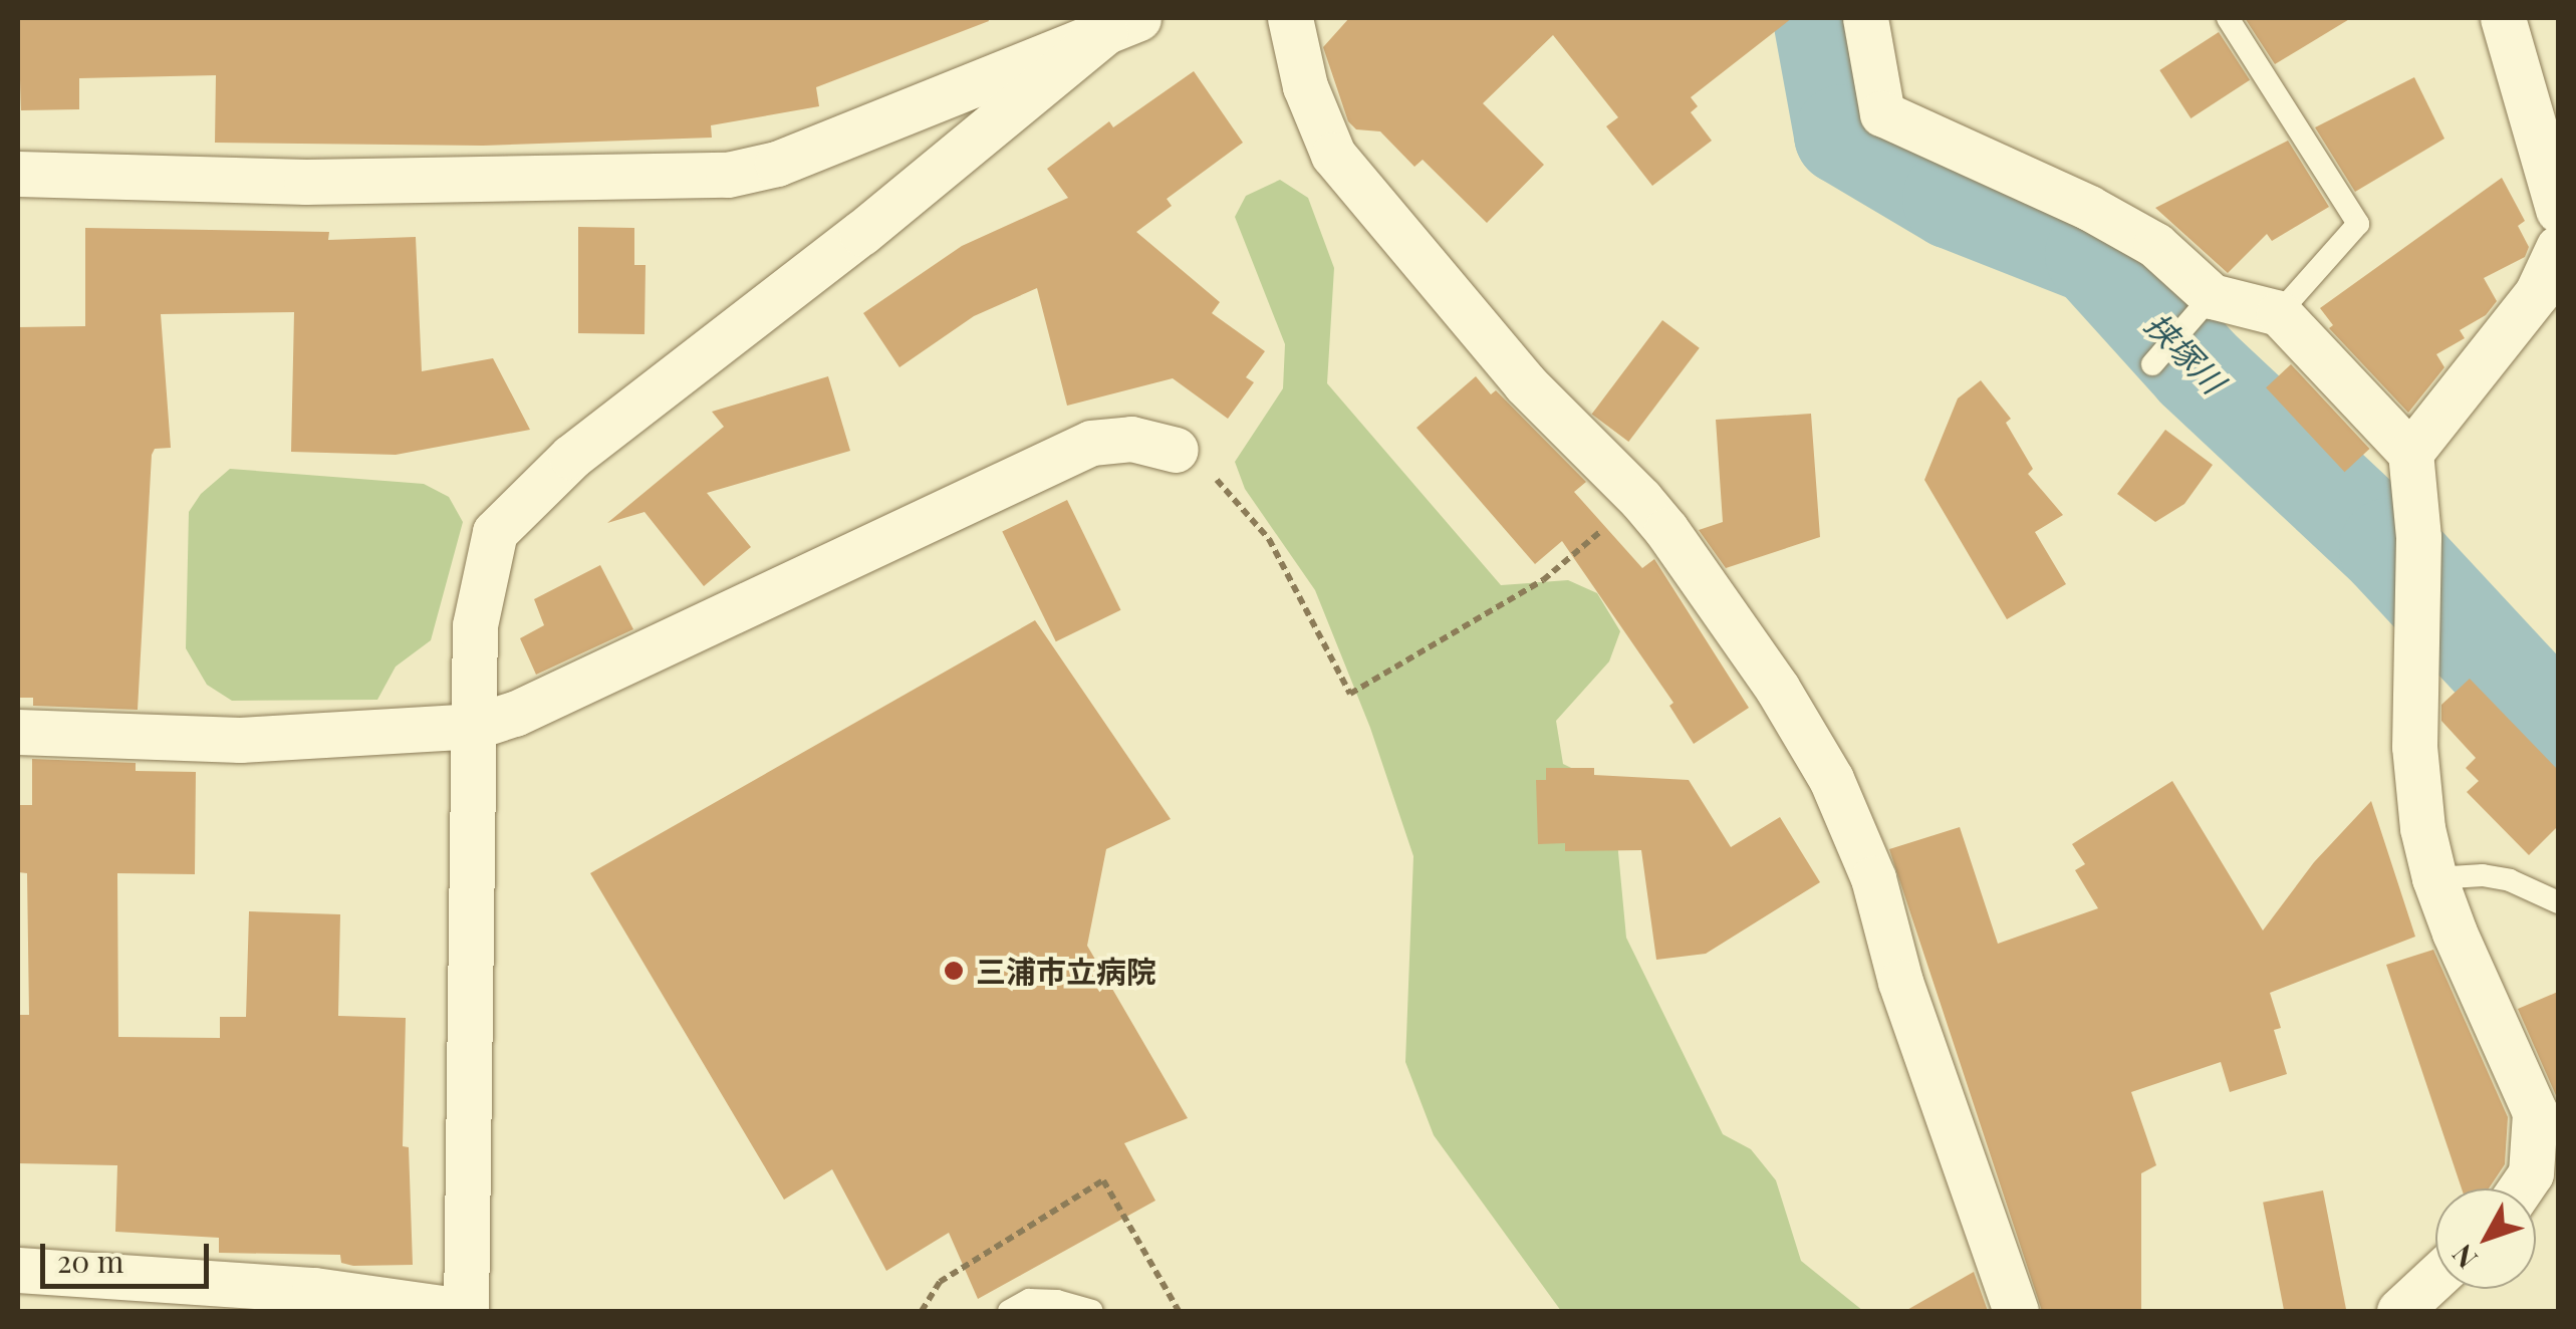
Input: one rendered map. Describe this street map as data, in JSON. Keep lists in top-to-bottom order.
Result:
{
  "water": ["挟塚川"],
  "places": ["三浦市立病院"],
  "scale_bar": "20 m",
  "north": "bottom left"
}
